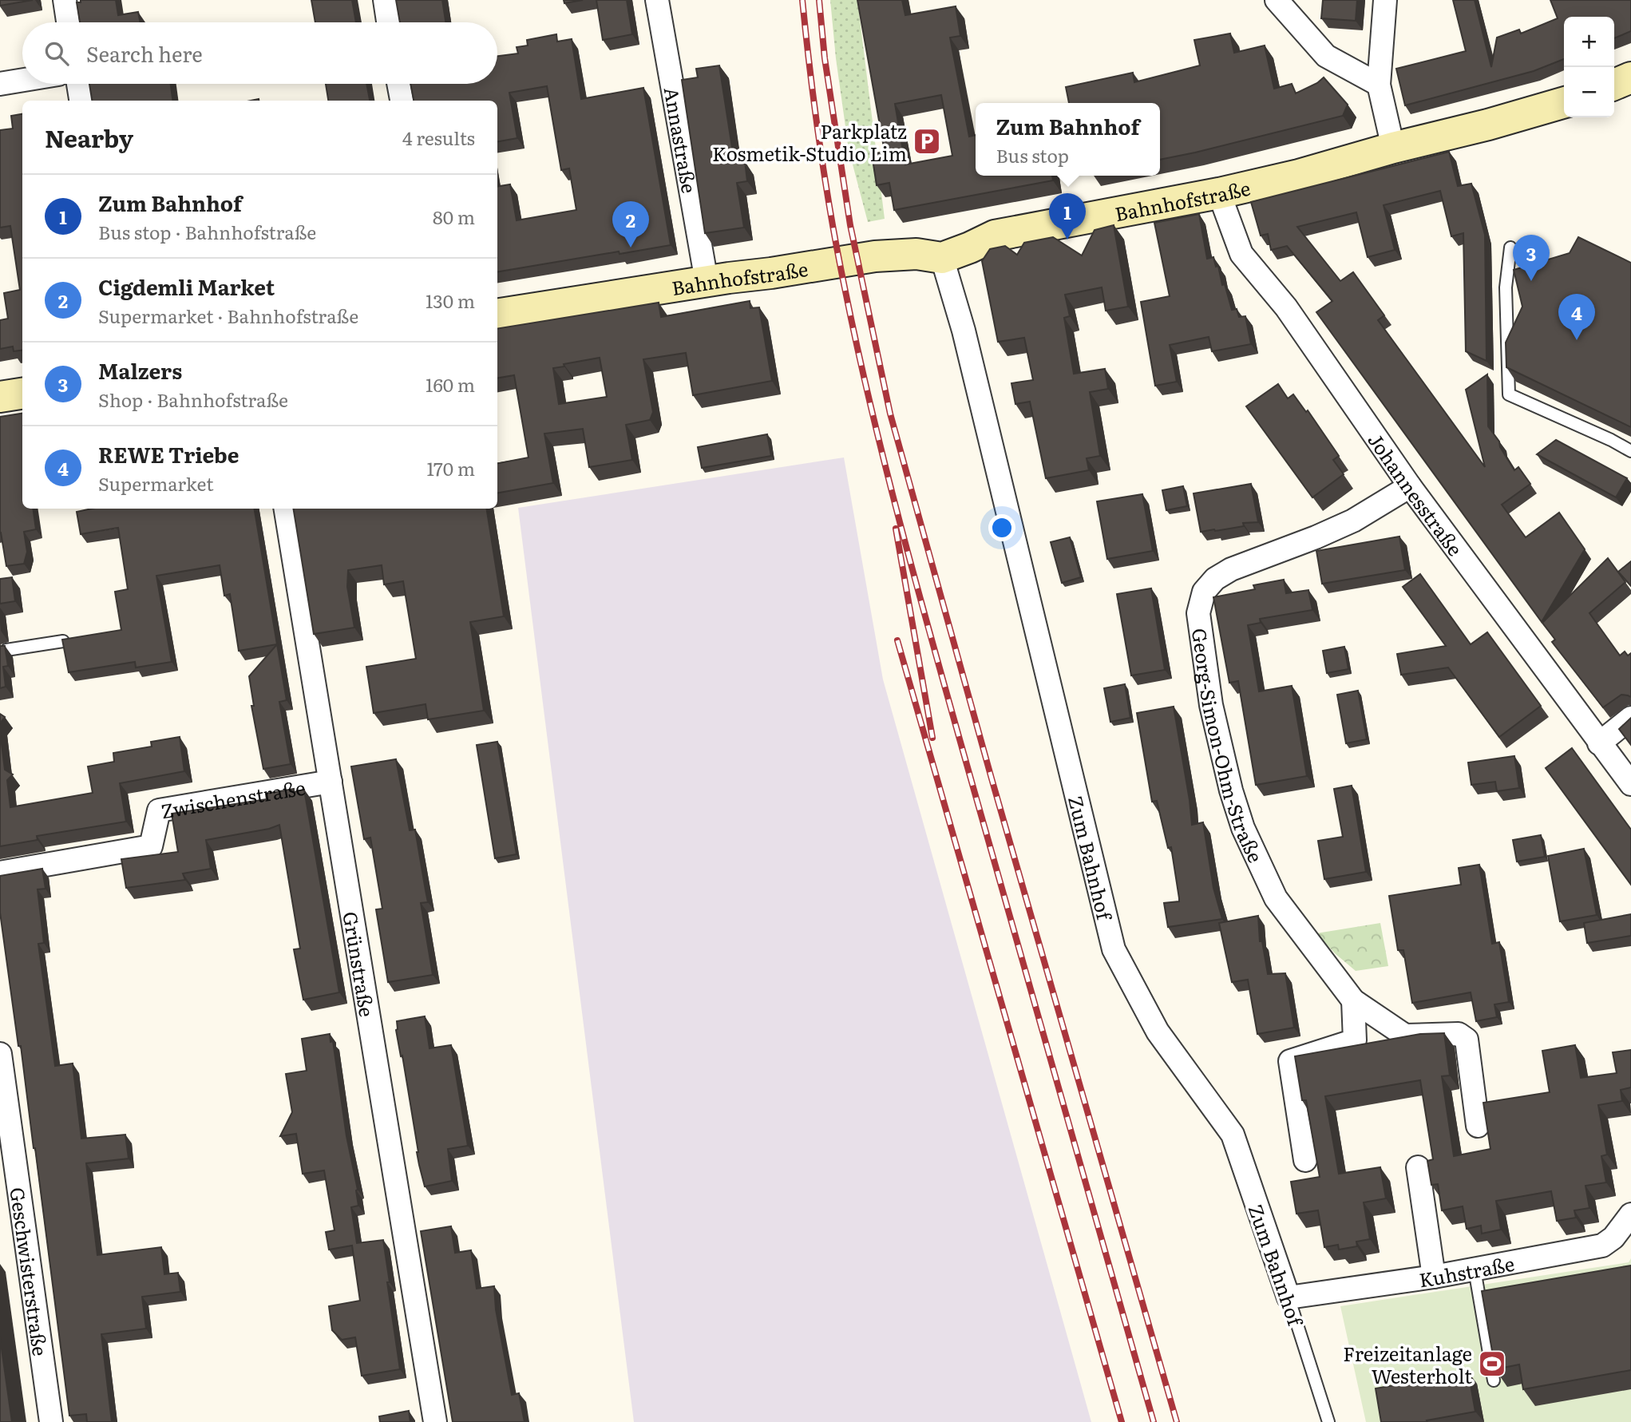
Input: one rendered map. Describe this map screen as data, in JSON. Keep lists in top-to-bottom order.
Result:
{
  "streets": {
    "street": [
      "Annastraße",
      "Bahnhofstraße",
      "Johannesstraße",
      "Georg-Simon-Ohm-Straße",
      "Zwischenstraße",
      "Zum Bahnhof",
      "Grünstraße",
      "Kuhstraße",
      "Geschwisterstraße"
    ]
  },
  "crossings": [
    ["Annastraße", "Bahnhofstraße"],
    ["Bahnhofstraße", "Johannesstraße"],
    ["Bahnhofstraße", "Zum Bahnhof"],
    ["Johannesstraße", "Georg-Simon-Ohm-Straße"],
    ["Zwischenstraße", "Grünstraße"],
    ["Zum Bahnhof", "Kuhstraße"]
  ],
  "places": {
    "parking": ["Parkplatz Kosmetik-Studio Lim"],
    "sports": ["Freizeitanlage Westerholt"]
  },
  "page": {
    "map_buttons": ["+", "−"],
    "search": "Search here",
    "heading": ["Nearby", "4 results"],
    "popup": ["Zum Bahnhof", "Bus stop"],
    "list": [
      {
        "mark": "1",
        "name": "Zum Bahnhof",
        "note": "Bus stop · Bahnhofstraße",
        "value": "80 m"
      },
      {
        "mark": "2",
        "name": "Cigdemli Market",
        "note": "Supermarket · Bahnhofstraße",
        "value": "130 m"
      },
      {
        "mark": "3",
        "name": "Malzers",
        "note": "Shop · Bahnhofstraße",
        "value": "160 m"
      },
      {
        "mark": "4",
        "name": "REWE Triebe",
        "note": "Supermarket",
        "value": "170 m"
      }
    ],
    "pins": [
      "1",
      "2",
      "3",
      "4"
    ]
  }
}
